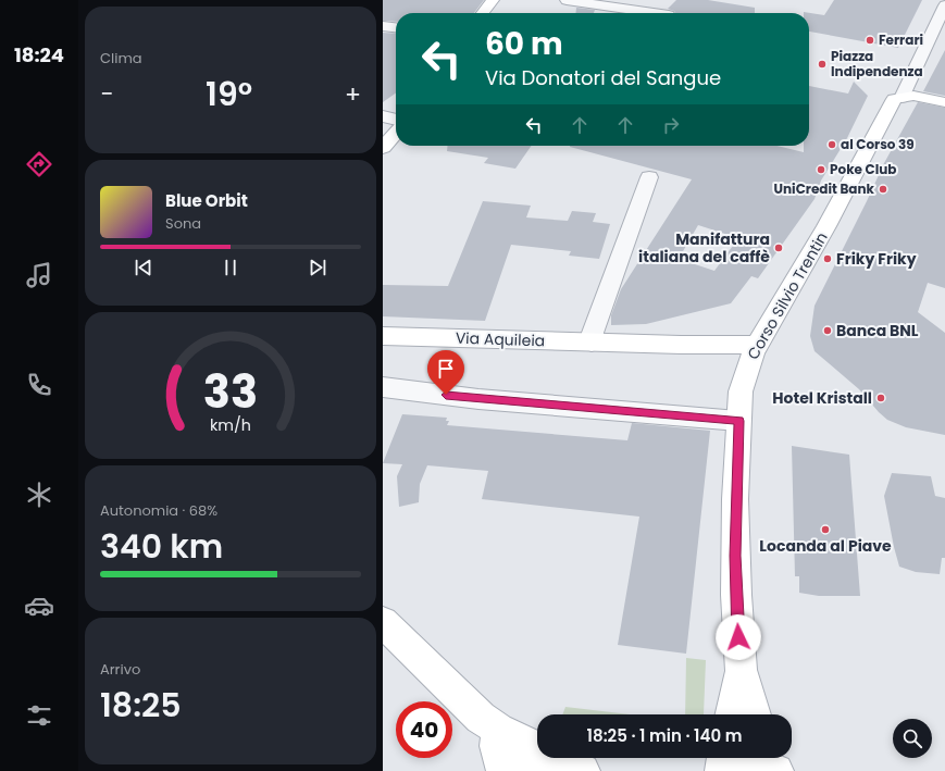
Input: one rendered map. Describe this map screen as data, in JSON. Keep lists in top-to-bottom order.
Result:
{
  "streets": {
    "street": ["Corso Silvio Trentin", "Via Aquileia"]
  },
  "crossings": [
    ["Corso Silvio Trentin", "Via Aquileia"]
  ],
  "places": [
    "Ferrari",
    "Piazza Indipendenza",
    "al Corso 39",
    "Poke Club",
    "UniCredit Bank",
    "Manifattura italiana del caffè",
    "Friky Friky",
    "Banca BNL",
    "Hotel Kristall",
    "Locanda al Piave"
  ],
  "page": {
    "tabs": "18:24",
    "tile": [
      "Clima",
      ["Autonomia · 68%", "340 km"],
      ["Arrivo", "18:25"]
    ],
    "turn": ["60 m", "Via Donatori del Sangue"],
    "heat": ["−", "19°", "+"],
    "song": ["Blue Orbit", "Sona"],
    "limit": "40",
    "trip": "18:25 · 1 min · 140 m",
    "gauge": ["33", "km/h"]
  }
}
